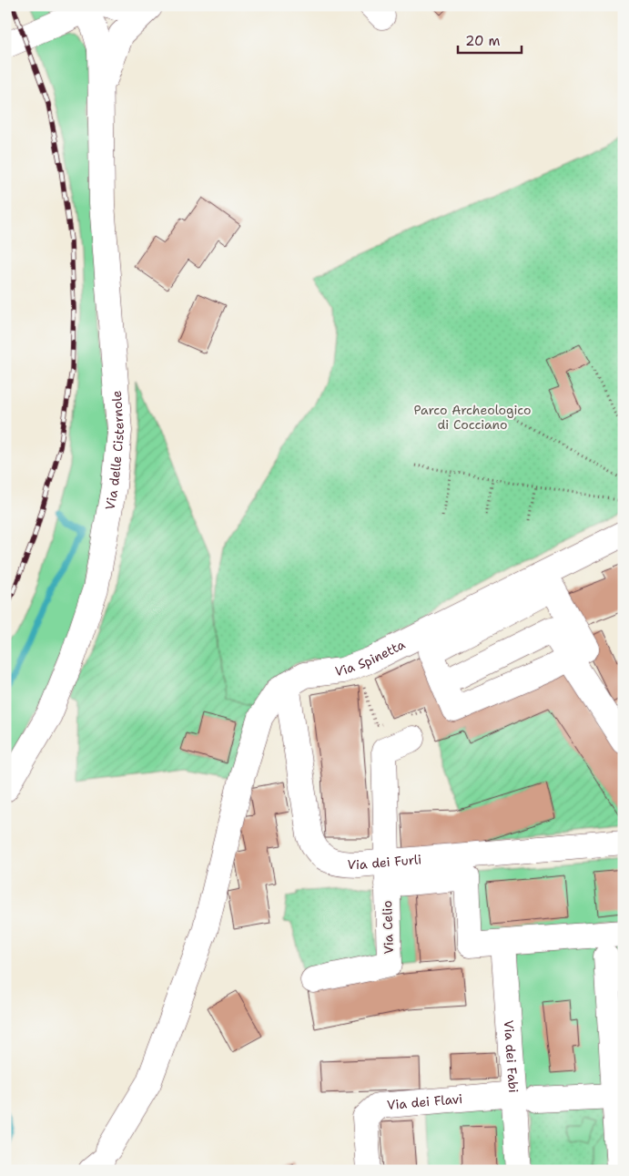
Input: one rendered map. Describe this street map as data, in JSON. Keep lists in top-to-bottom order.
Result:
{
  "streets": {
    "street": [
      "Via delle Cisternole",
      "Via Spinetta",
      "Via dei Furli",
      "Via Celio",
      "Via dei Fabi",
      "Via dei Flavi"
    ]
  },
  "crossings": [
    ["Via Spinetta", "Via dei Furli"],
    ["Via dei Furli", "Via Celio"],
    ["Via dei Fabi", "Via dei Flavi"]
  ],
  "parks": ["Parco Archeologico di Cocciano"],
  "scale_bar": "20 m"
}
